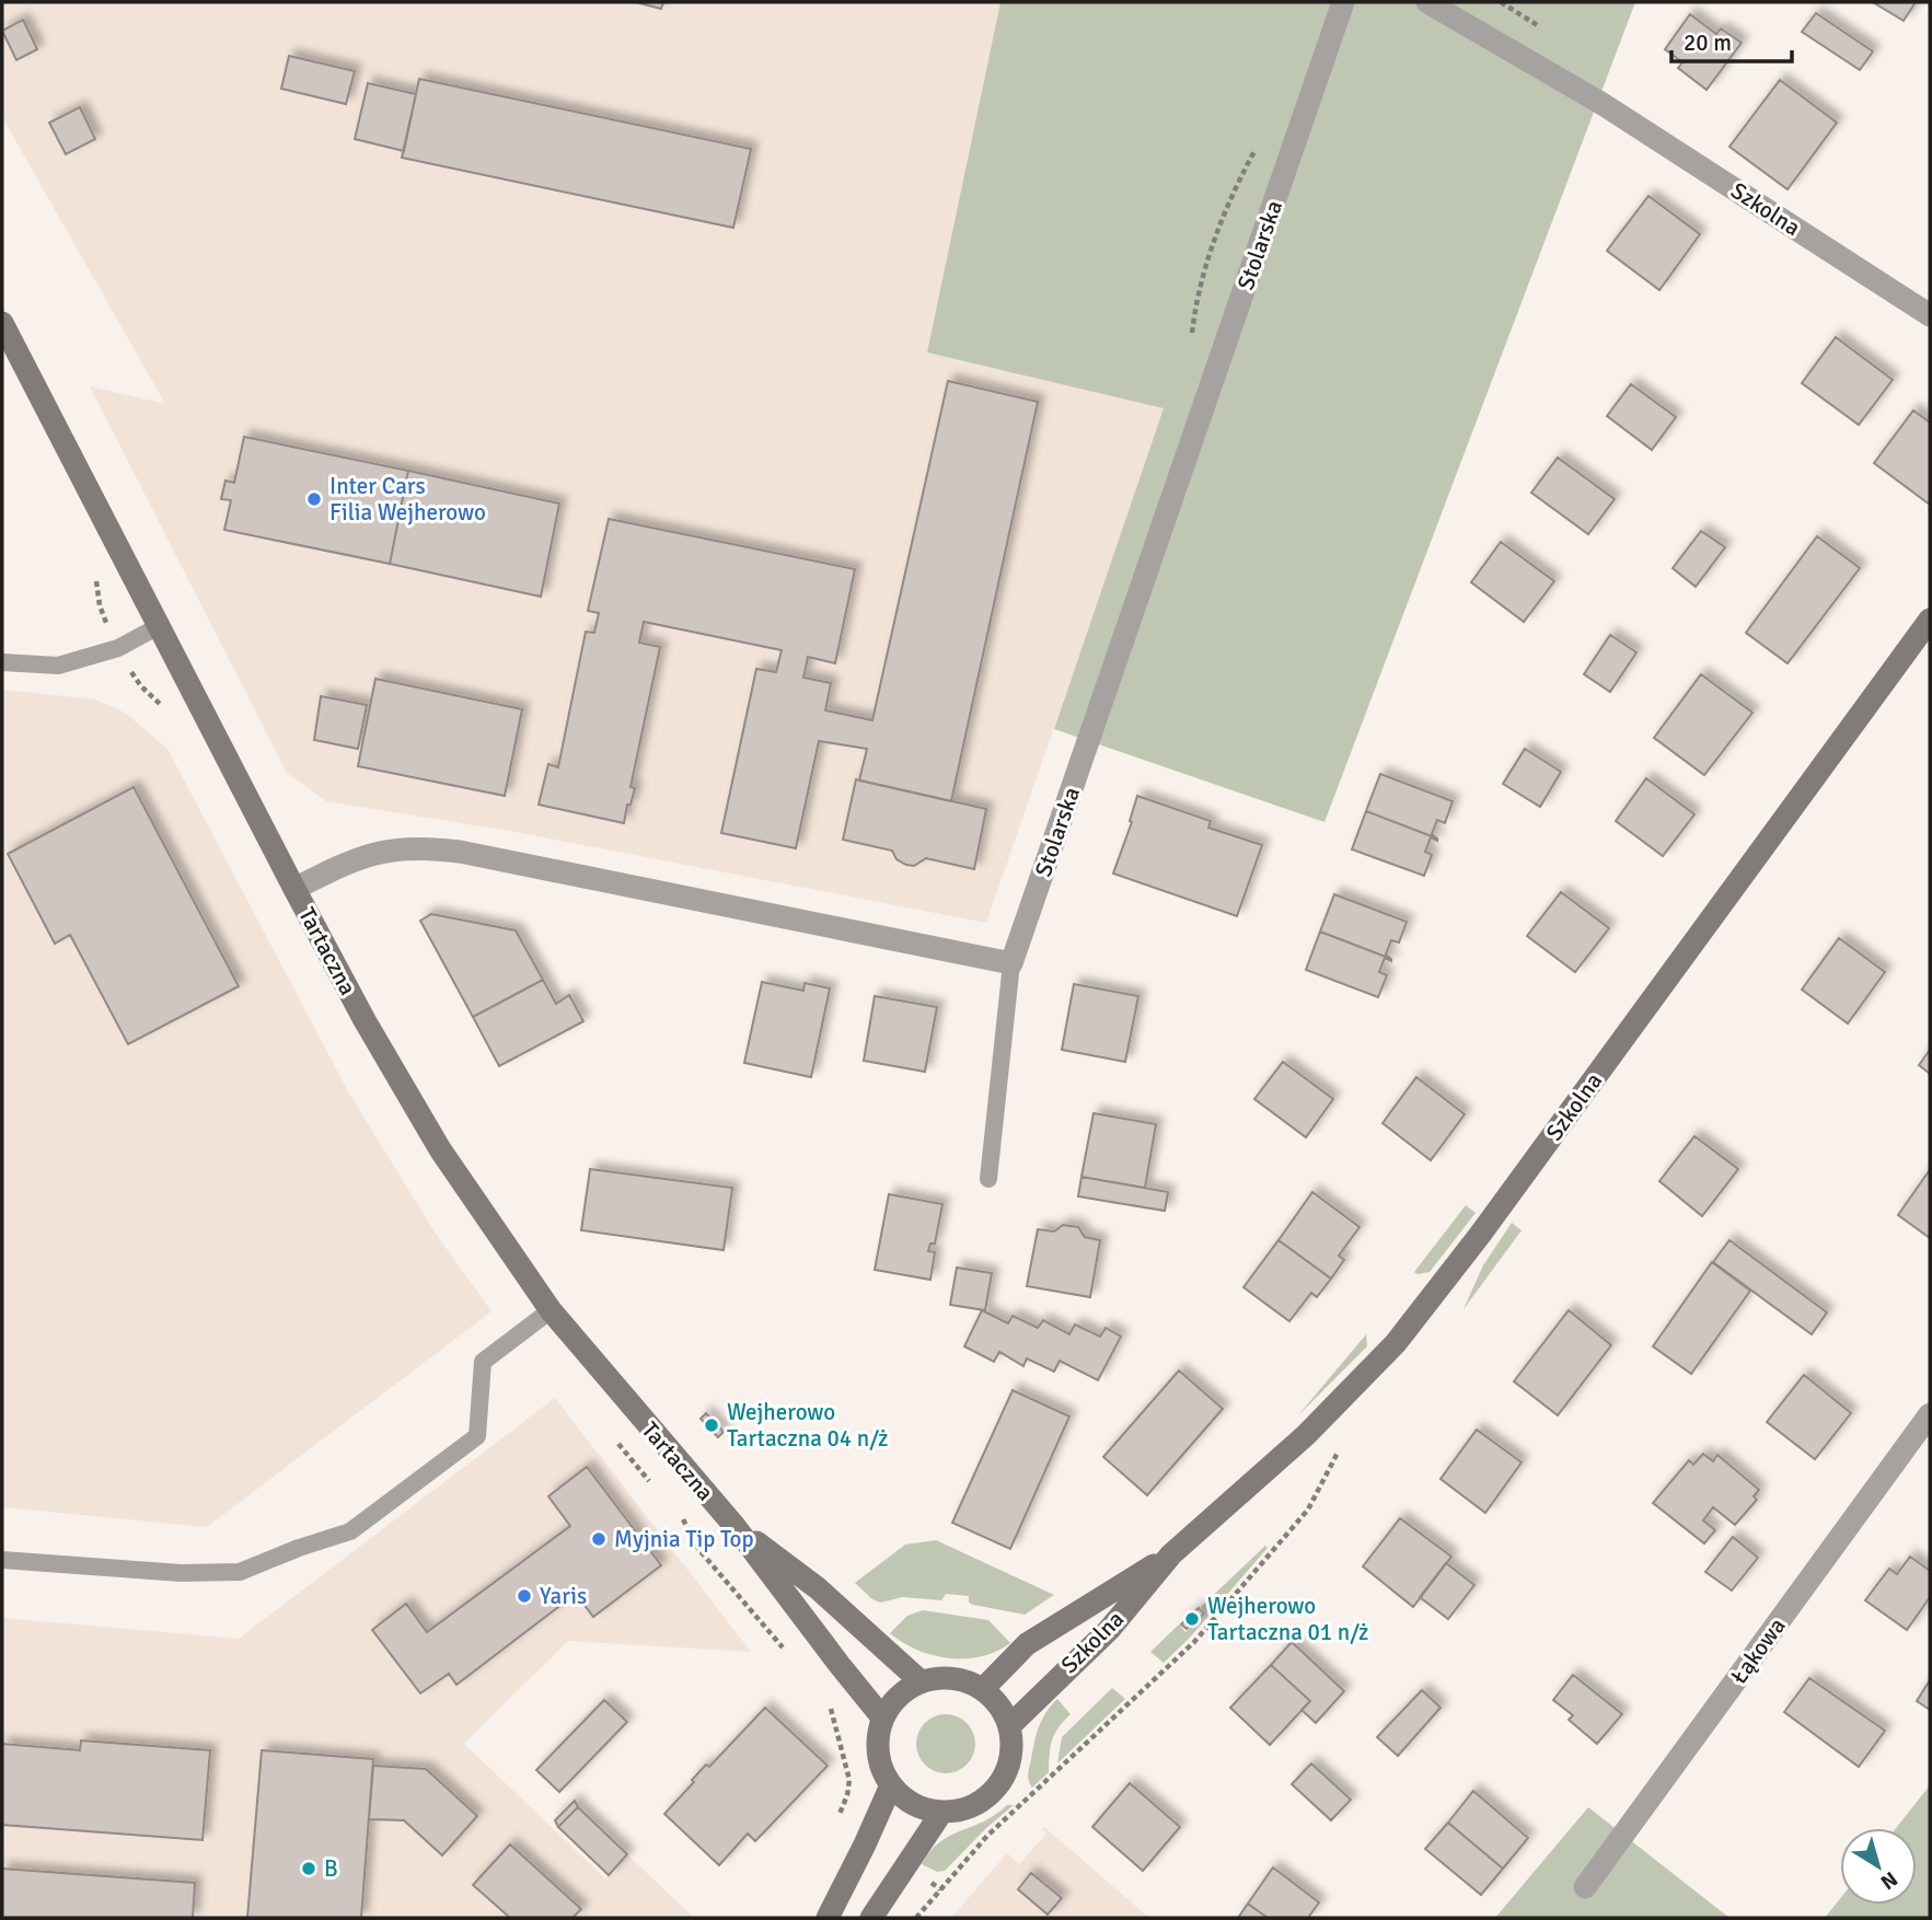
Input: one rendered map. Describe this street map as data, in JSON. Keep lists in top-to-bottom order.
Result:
{
  "streets": {
    "street": [
      "Szkolna",
      "Stolarska",
      "Tartaczna",
      "Łąkowa"
    ]
  },
  "crossings": [
    ["Szkolna", "Tartaczna"]
  ],
  "places": [
    "Inter Cars Filia Wejherowo",
    "Wejherowo Tartaczna 04 n/ż",
    "Myjnia Tip Top",
    "Yaris",
    "Wejherowo Tartaczna 01 n/ż",
    "B"
  ],
  "scale_bar": "20 m",
  "north": "bottom right"
}
